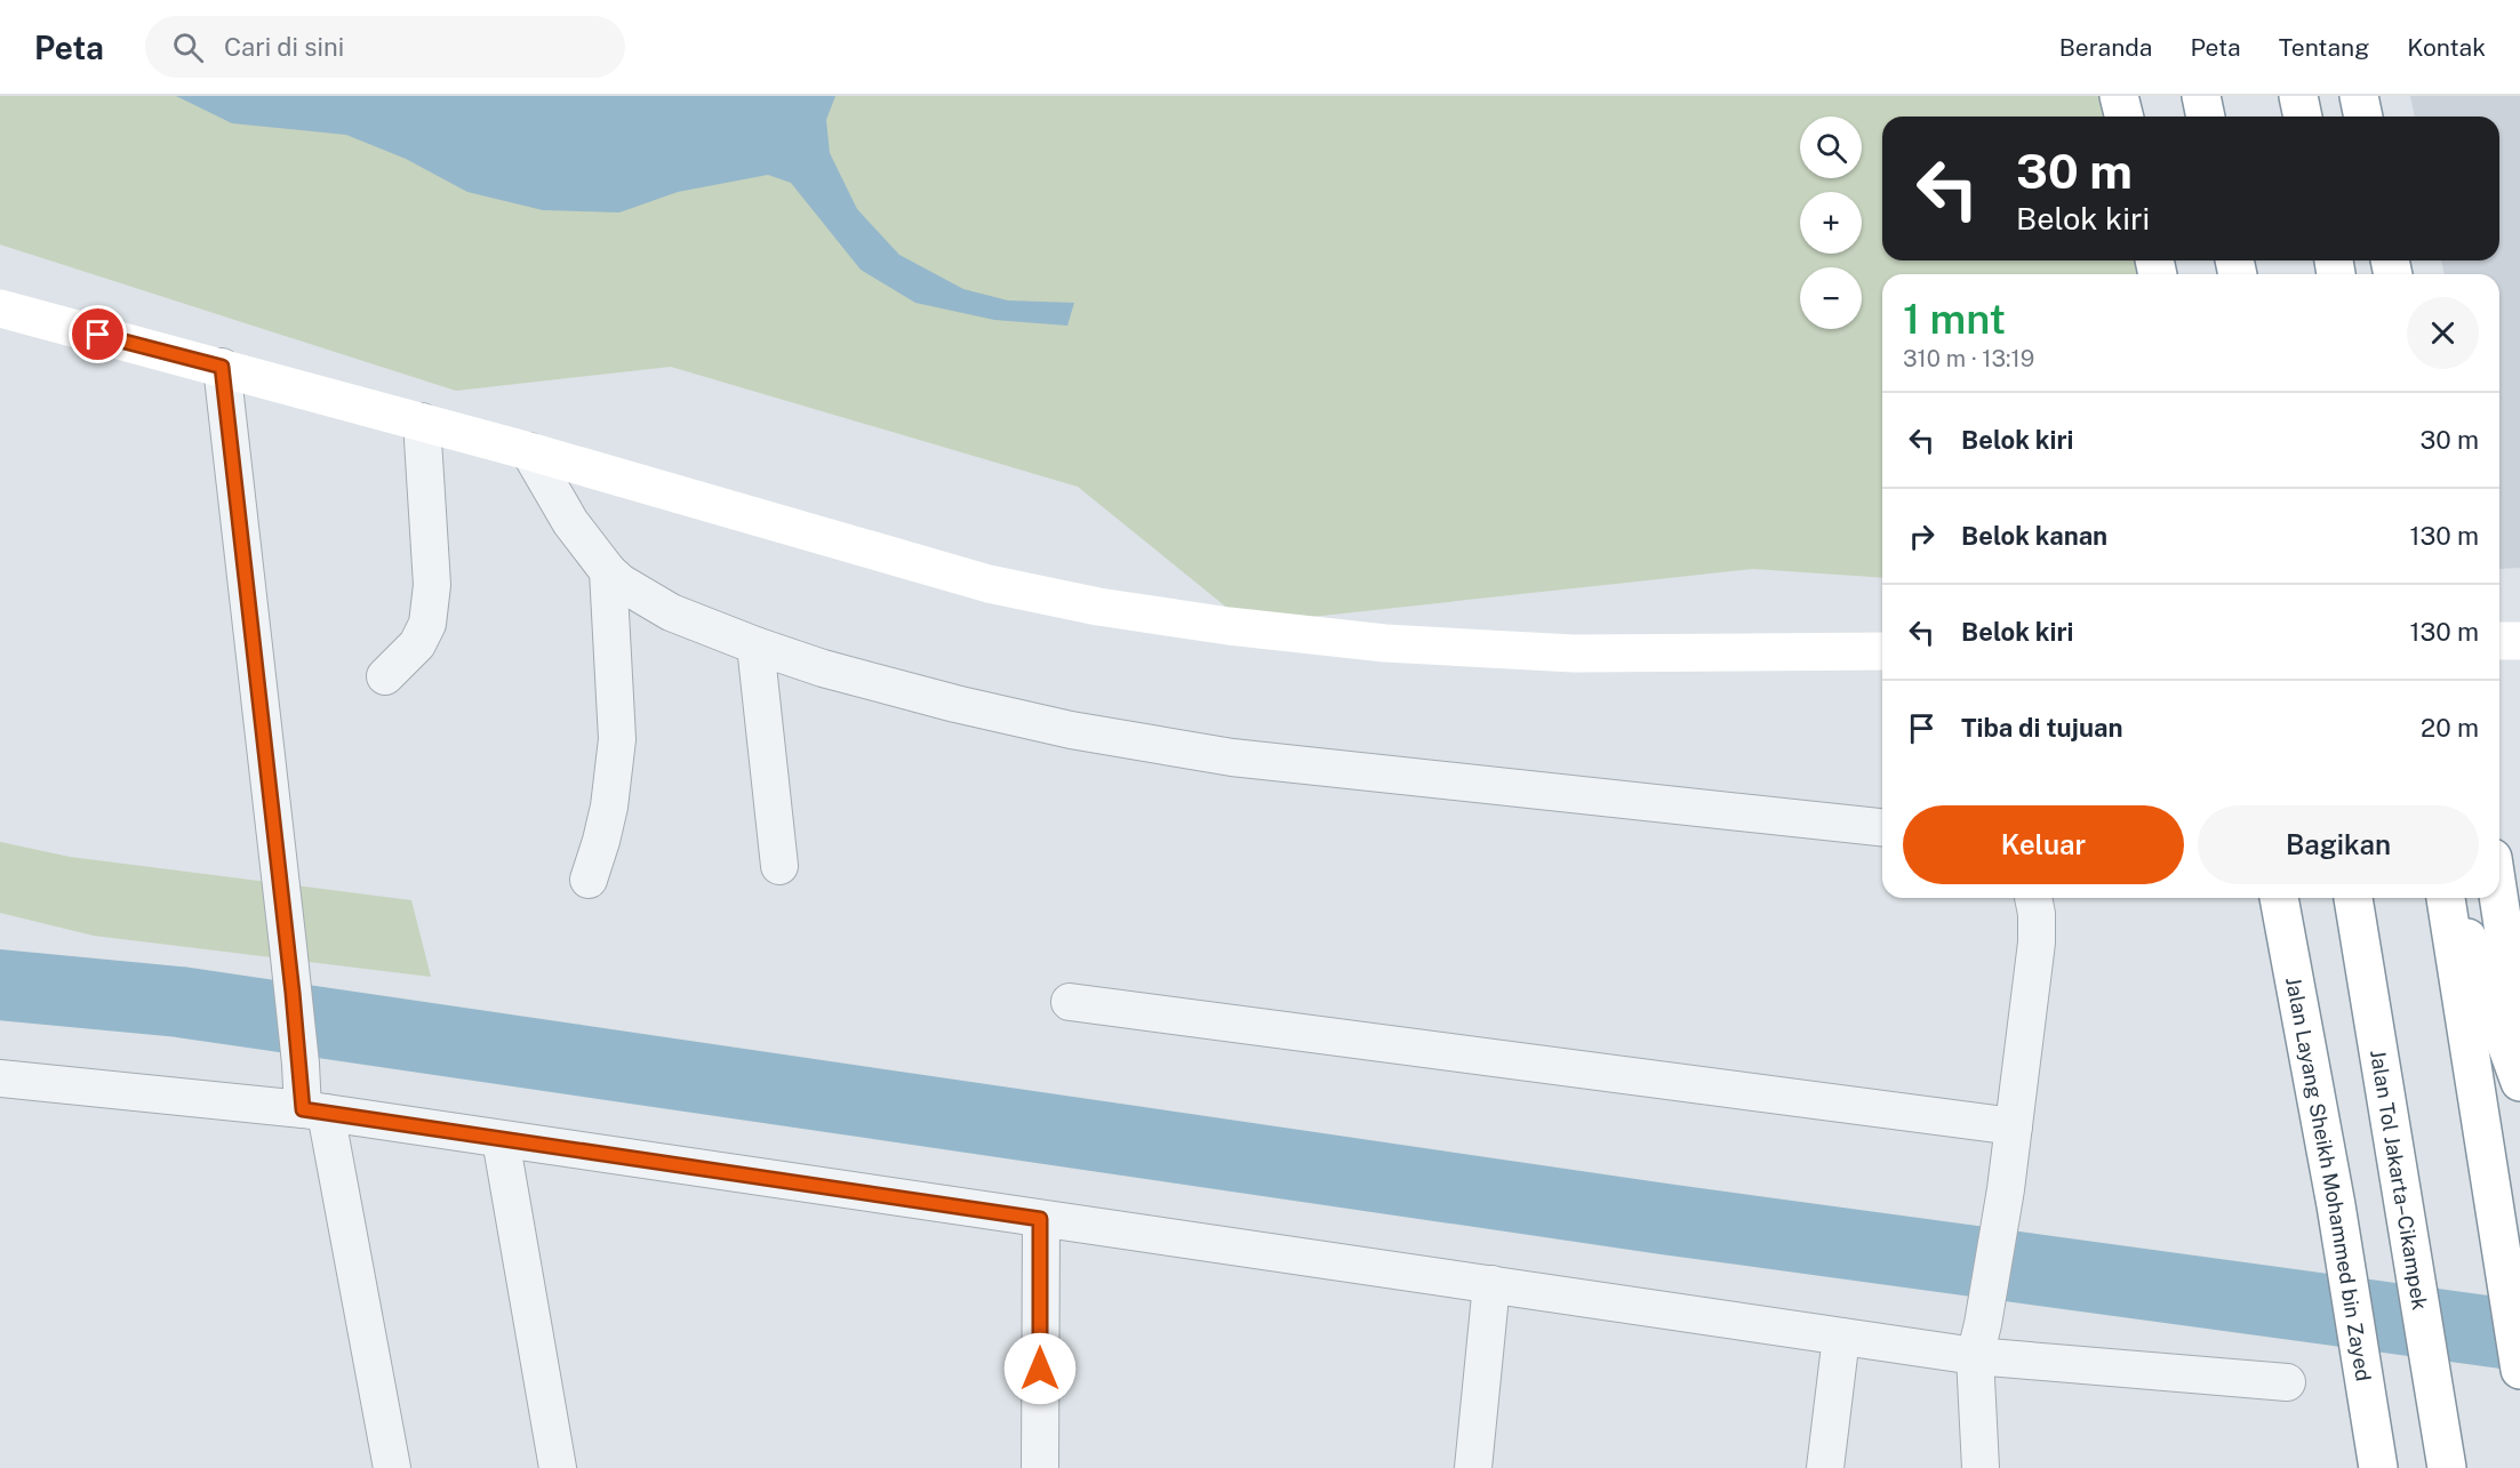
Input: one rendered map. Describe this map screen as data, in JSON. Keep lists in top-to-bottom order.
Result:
{
  "streets": {
    "main road": ["Jalan Layang Sheikh Mohammed bin Zayed", "Jalan Tol Jakarta–Cikampek"]
  },
  "page": {
    "header": "Peta",
    "search": "Cari di sini",
    "nav": [
      "Beranda",
      "Peta",
      "Tentang",
      "Kontak"
    ],
    "map_buttons": ["+", "−"],
    "turn": ["30 m", "Belok kiri"],
    "heading": ["1 mnt", "310 m · 13:19"],
    "list": [
      {
        "name": "Belok kiri",
        "value": "30 m"
      },
      {
        "name": "Belok kanan",
        "value": "130 m"
      },
      {
        "name": "Belok kiri",
        "value": "130 m"
      },
      {
        "name": "Tiba di tujuan",
        "value": "20 m"
      }
    ],
    "buttons": ["Keluar", "Bagikan"]
  }
}
